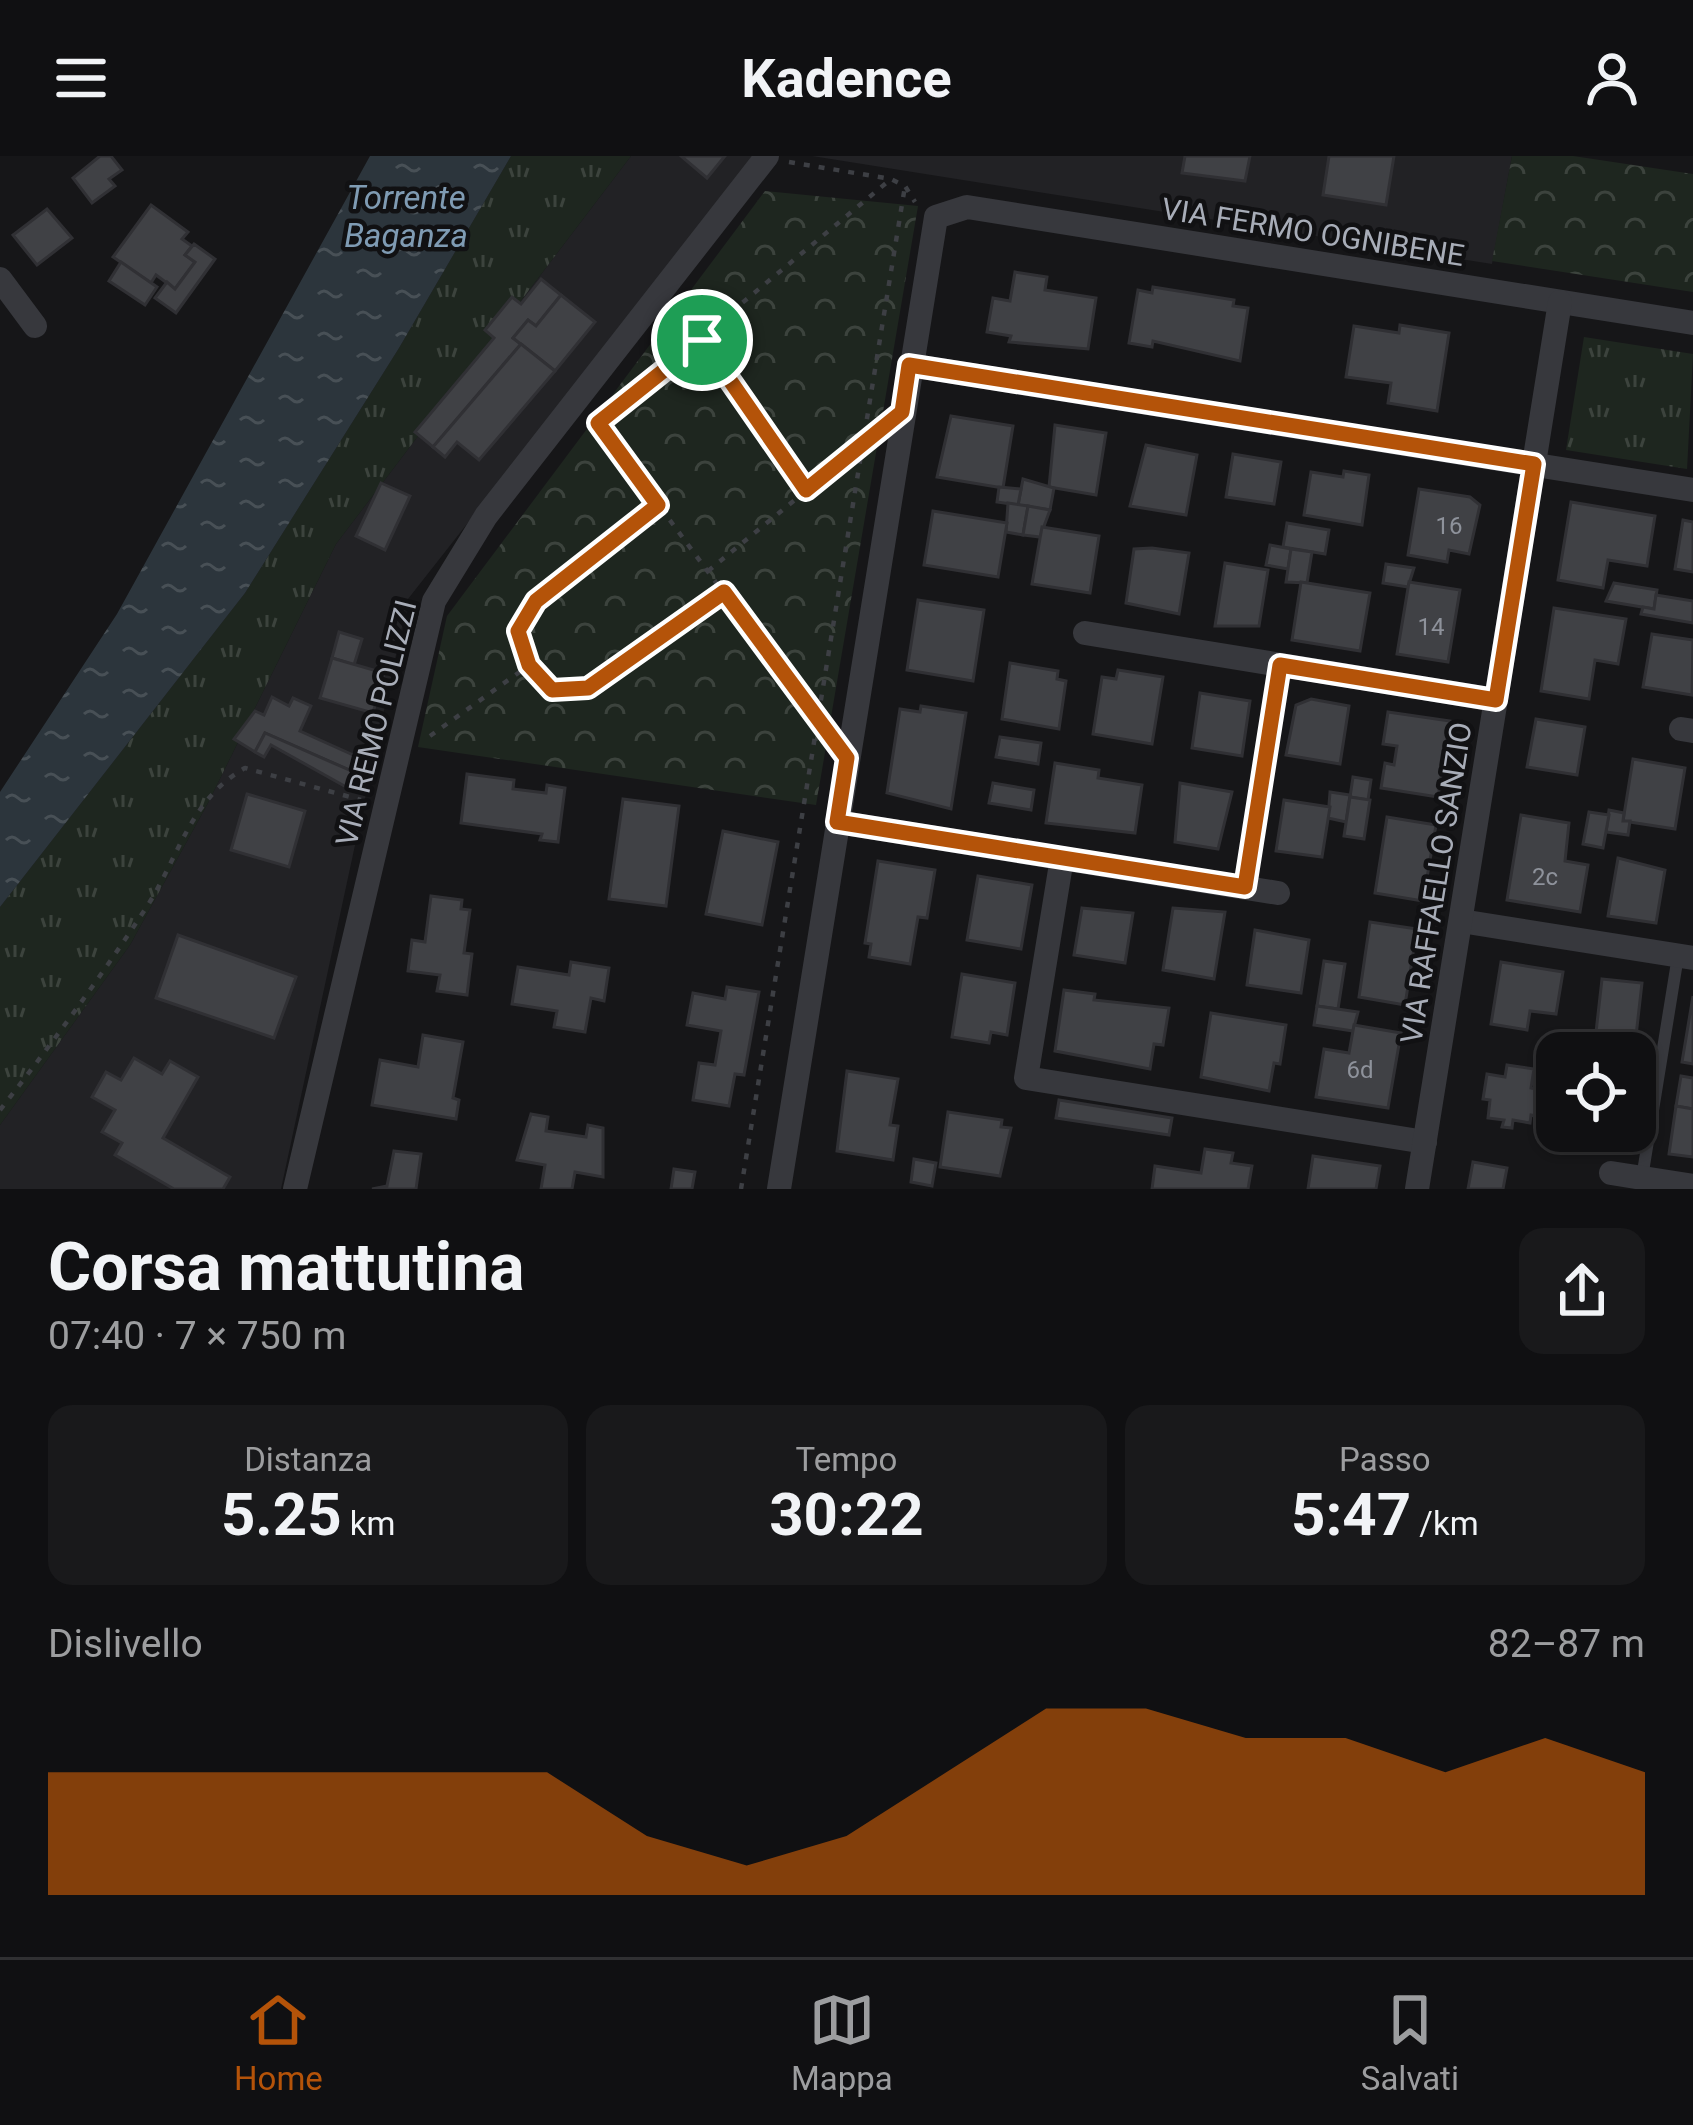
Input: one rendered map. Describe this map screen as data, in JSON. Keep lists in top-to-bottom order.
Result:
{
  "streets": {
    "street": ["VIA FERMO OGNIBENE", "VIA REMO POLIZZI", "VIA RAFFAELLO SANZIO"]
  },
  "crossings": [
    ["VIA FERMO OGNIBENE", "VIA RAFFAELLO SANZIO"]
  ],
  "water": ["Torrente Baganza"],
  "house_numbers": [
    "16",
    "14",
    "2c",
    "6d"
  ],
  "page": {
    "header": "Kadence",
    "heading": ["Corsa mattutina", "07:40 · 7 × 750 m"],
    "stats": [
      ["Distanza", "5.25 km"],
      ["Tempo", "30:22"],
      ["Passo", "5:47 /km"]
    ],
    "chart": ["Dislivello", "82–87 m"],
    "tabs": ["Home", "Mappa", "Salvati"]
  }
}
